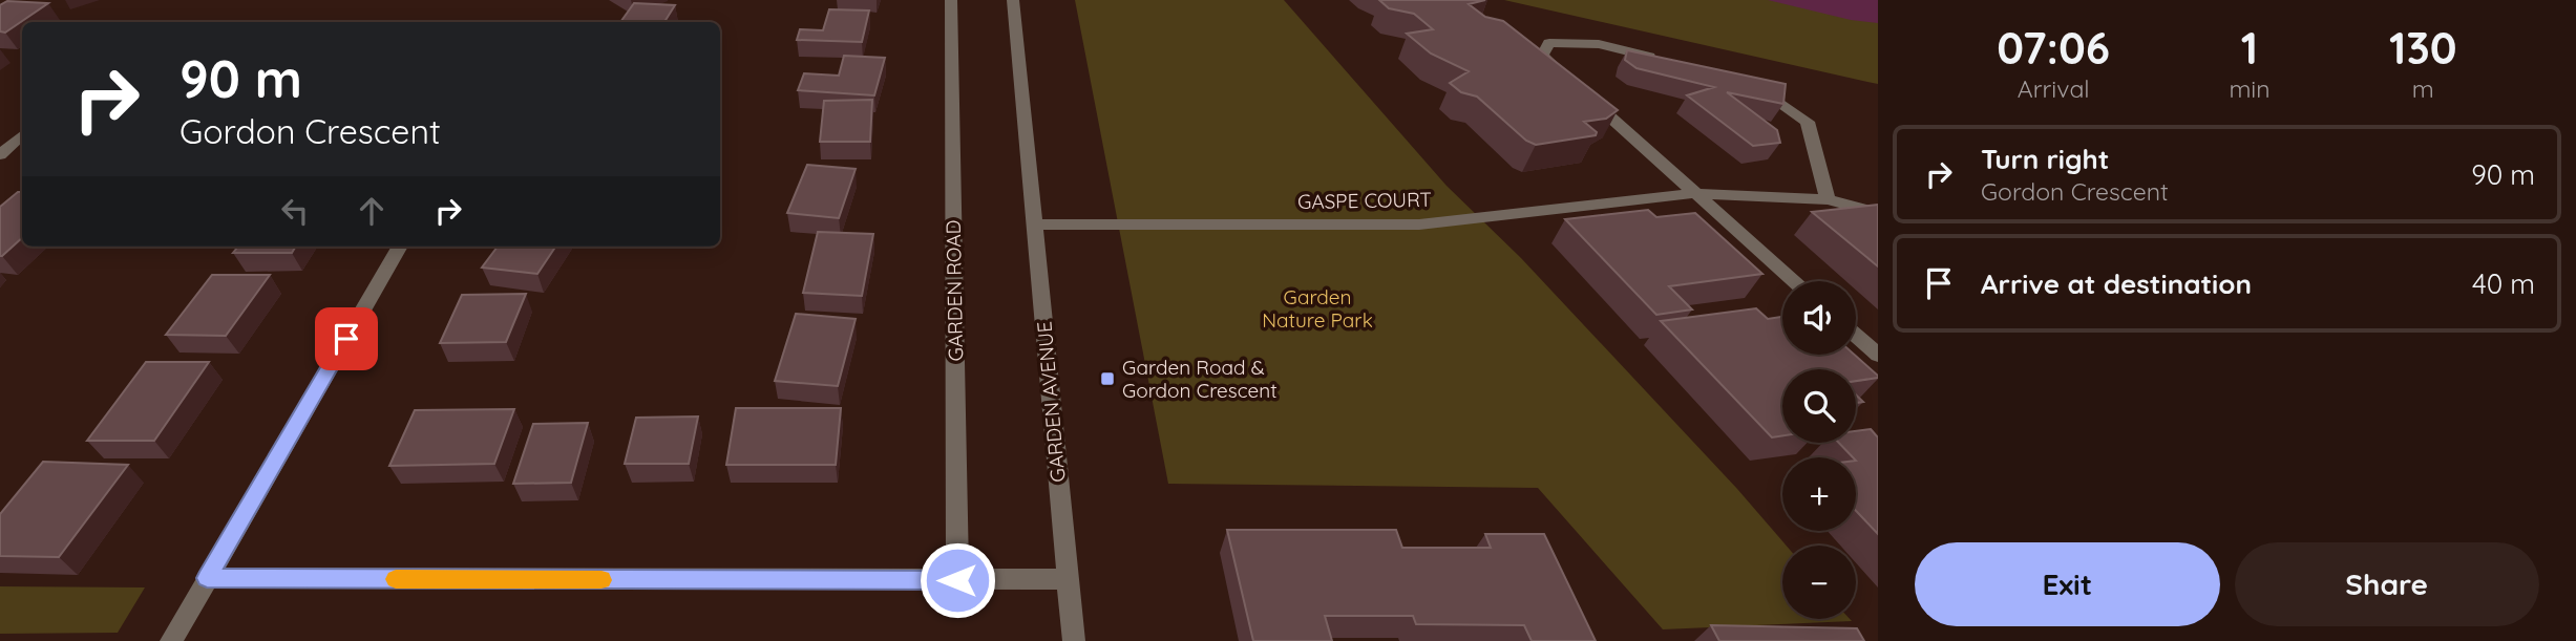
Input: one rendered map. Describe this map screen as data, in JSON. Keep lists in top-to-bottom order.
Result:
{
  "streets": {
    "street": ["GASPE COURT", "GARDEN ROAD", "GARDEN AVENUE"]
  },
  "crossings": [
    ["GASPE COURT", "GARDEN AVENUE"]
  ],
  "parks": ["Garden Nature Park"],
  "places": {
    "transit": ["Garden Road & Gordon Crescent"]
  },
  "page": {
    "eta": [
      "07:06",
      "Arrival",
      "1",
      "min",
      "130",
      "m"
    ],
    "turn": ["90 m", "Gordon Crescent"],
    "list": [
      {
        "name": "Turn right",
        "note": "Gordon Crescent",
        "value": "90 m"
      },
      {
        "name": "Arrive at destination",
        "value": "40 m"
      }
    ],
    "map_buttons": ["+", "−"],
    "buttons": ["Exit", "Share"]
  }
}
